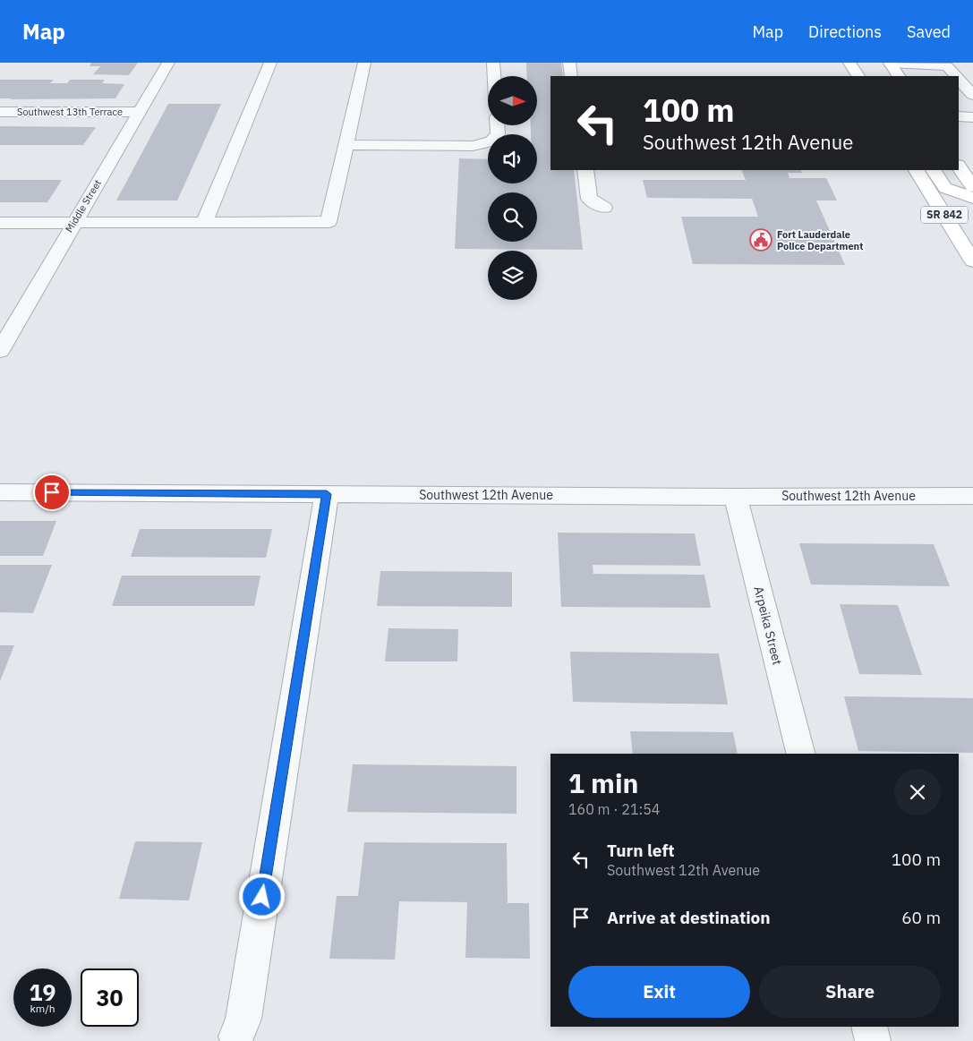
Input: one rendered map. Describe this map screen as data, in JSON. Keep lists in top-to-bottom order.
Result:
{
  "streets": {
    "main road": ["SR 842"],
    "street": [
      "Southwest 13th Terrace",
      "Middle Street",
      "Southwest 12th Avenue",
      "Arpeika Street"
    ]
  },
  "crossings": [
    ["Southwest 13th Terrace", "Middle Street"],
    ["Southwest 12th Avenue", "Arpeika Street"]
  ],
  "places": {
    "public building": ["Fort Lauderdale Police Department"]
  },
  "north": "right",
  "page": {
    "header": "Map",
    "nav": ["Map", "Directions", "Saved"],
    "turn": ["100 m", "Southwest 12th Avenue"],
    "heading": ["1 min", "160 m · 21:54"],
    "list": [
      {
        "name": "Turn left",
        "note": "Southwest 12th Avenue",
        "value": "100 m"
      },
      {
        "name": "Arrive at destination",
        "value": "60 m"
      }
    ],
    "buttons": ["Exit", "Share"],
    "speed": "19 km/h",
    "limit": "30"
  }
}
